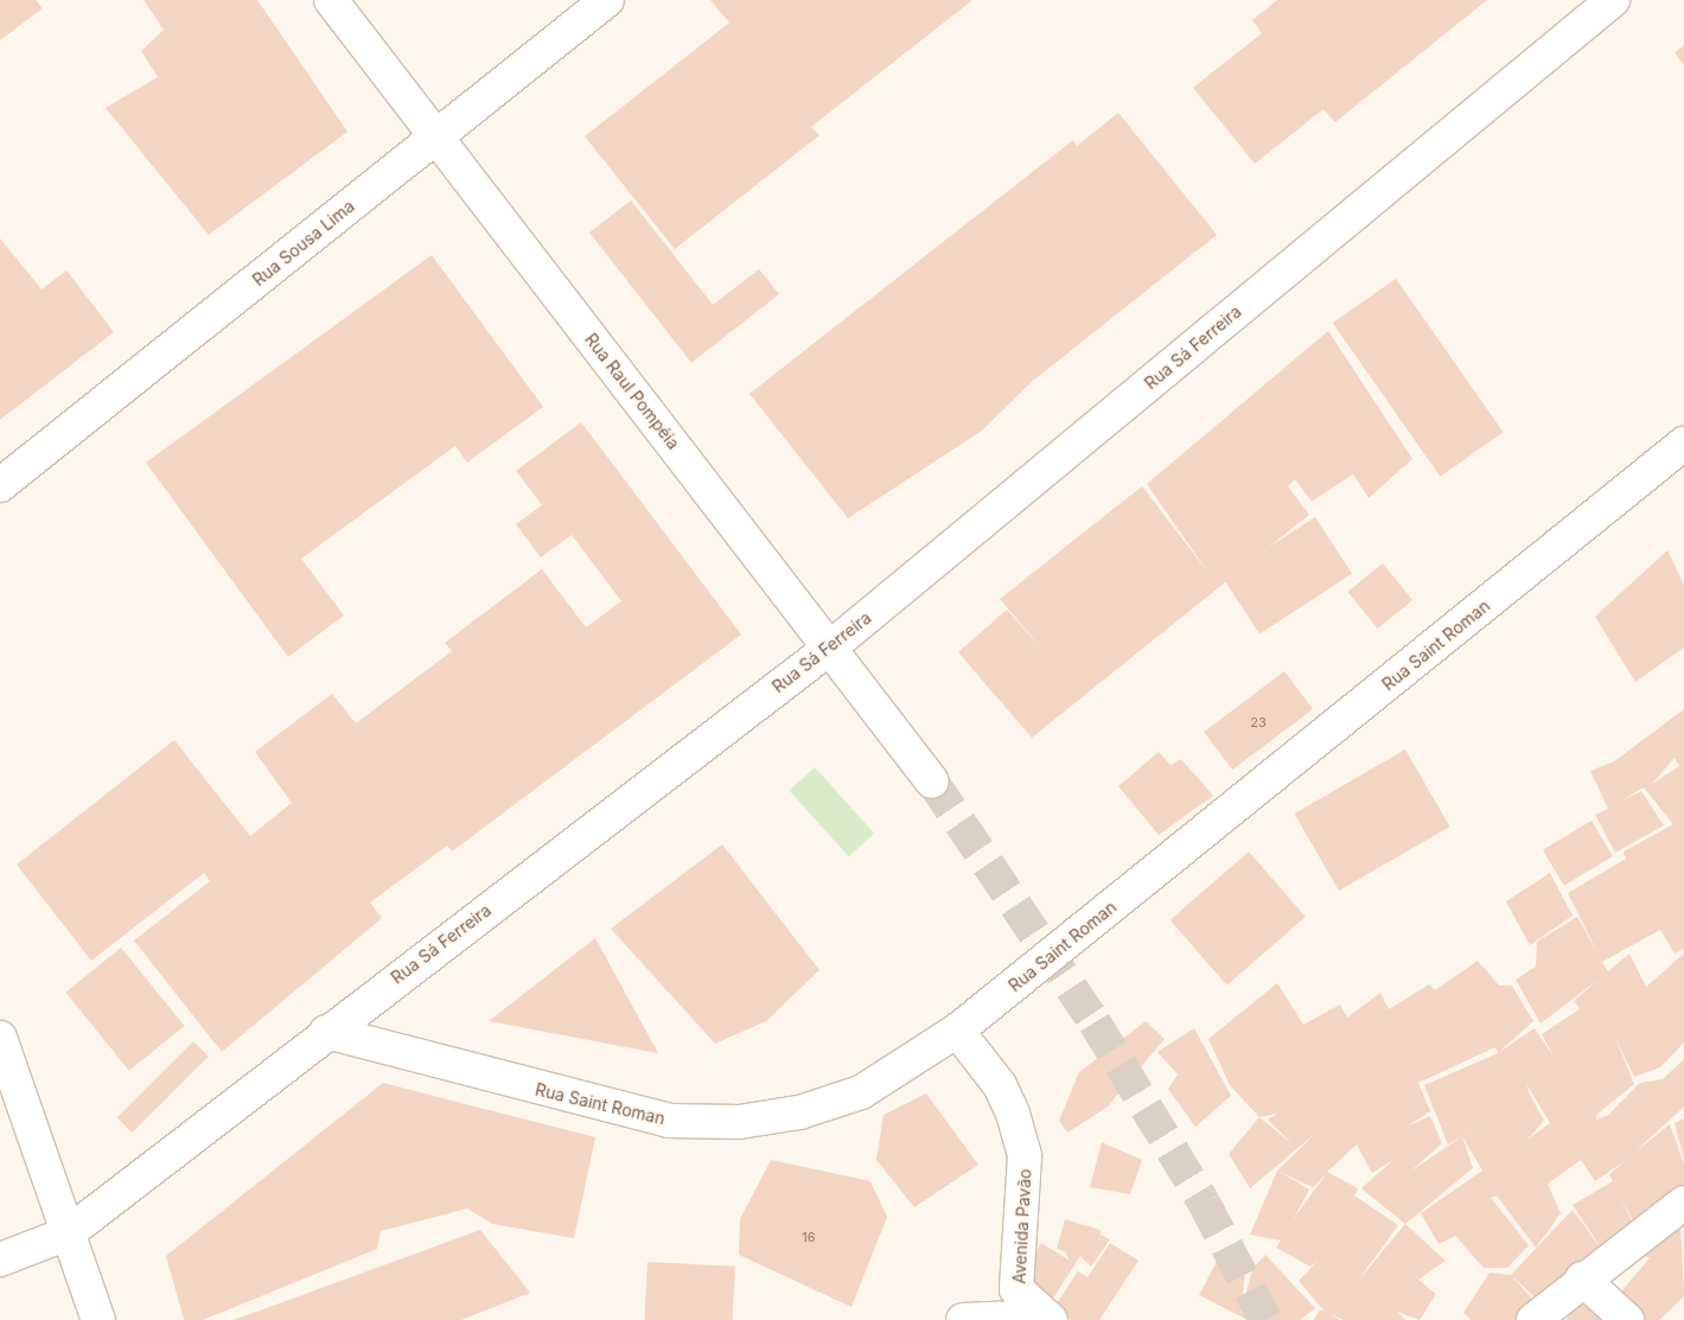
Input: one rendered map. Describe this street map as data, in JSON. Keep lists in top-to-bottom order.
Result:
{
  "streets": {
    "street": [
      "Rua Sousa Lima",
      "Rua Sá Ferreira",
      "Rua Raul Pompéia",
      "Rua Saint Roman",
      "Avenida Pavão"
    ]
  },
  "crossings": [
    ["Rua Sousa Lima", "Rua Raul Pompéia"],
    ["Rua Sá Ferreira", "Rua Raul Pompéia"],
    ["Rua Sá Ferreira", "Rua Saint Roman"],
    ["Rua Saint Roman", "Avenida Pavão"]
  ],
  "house_numbers": ["23", "16"]
}
